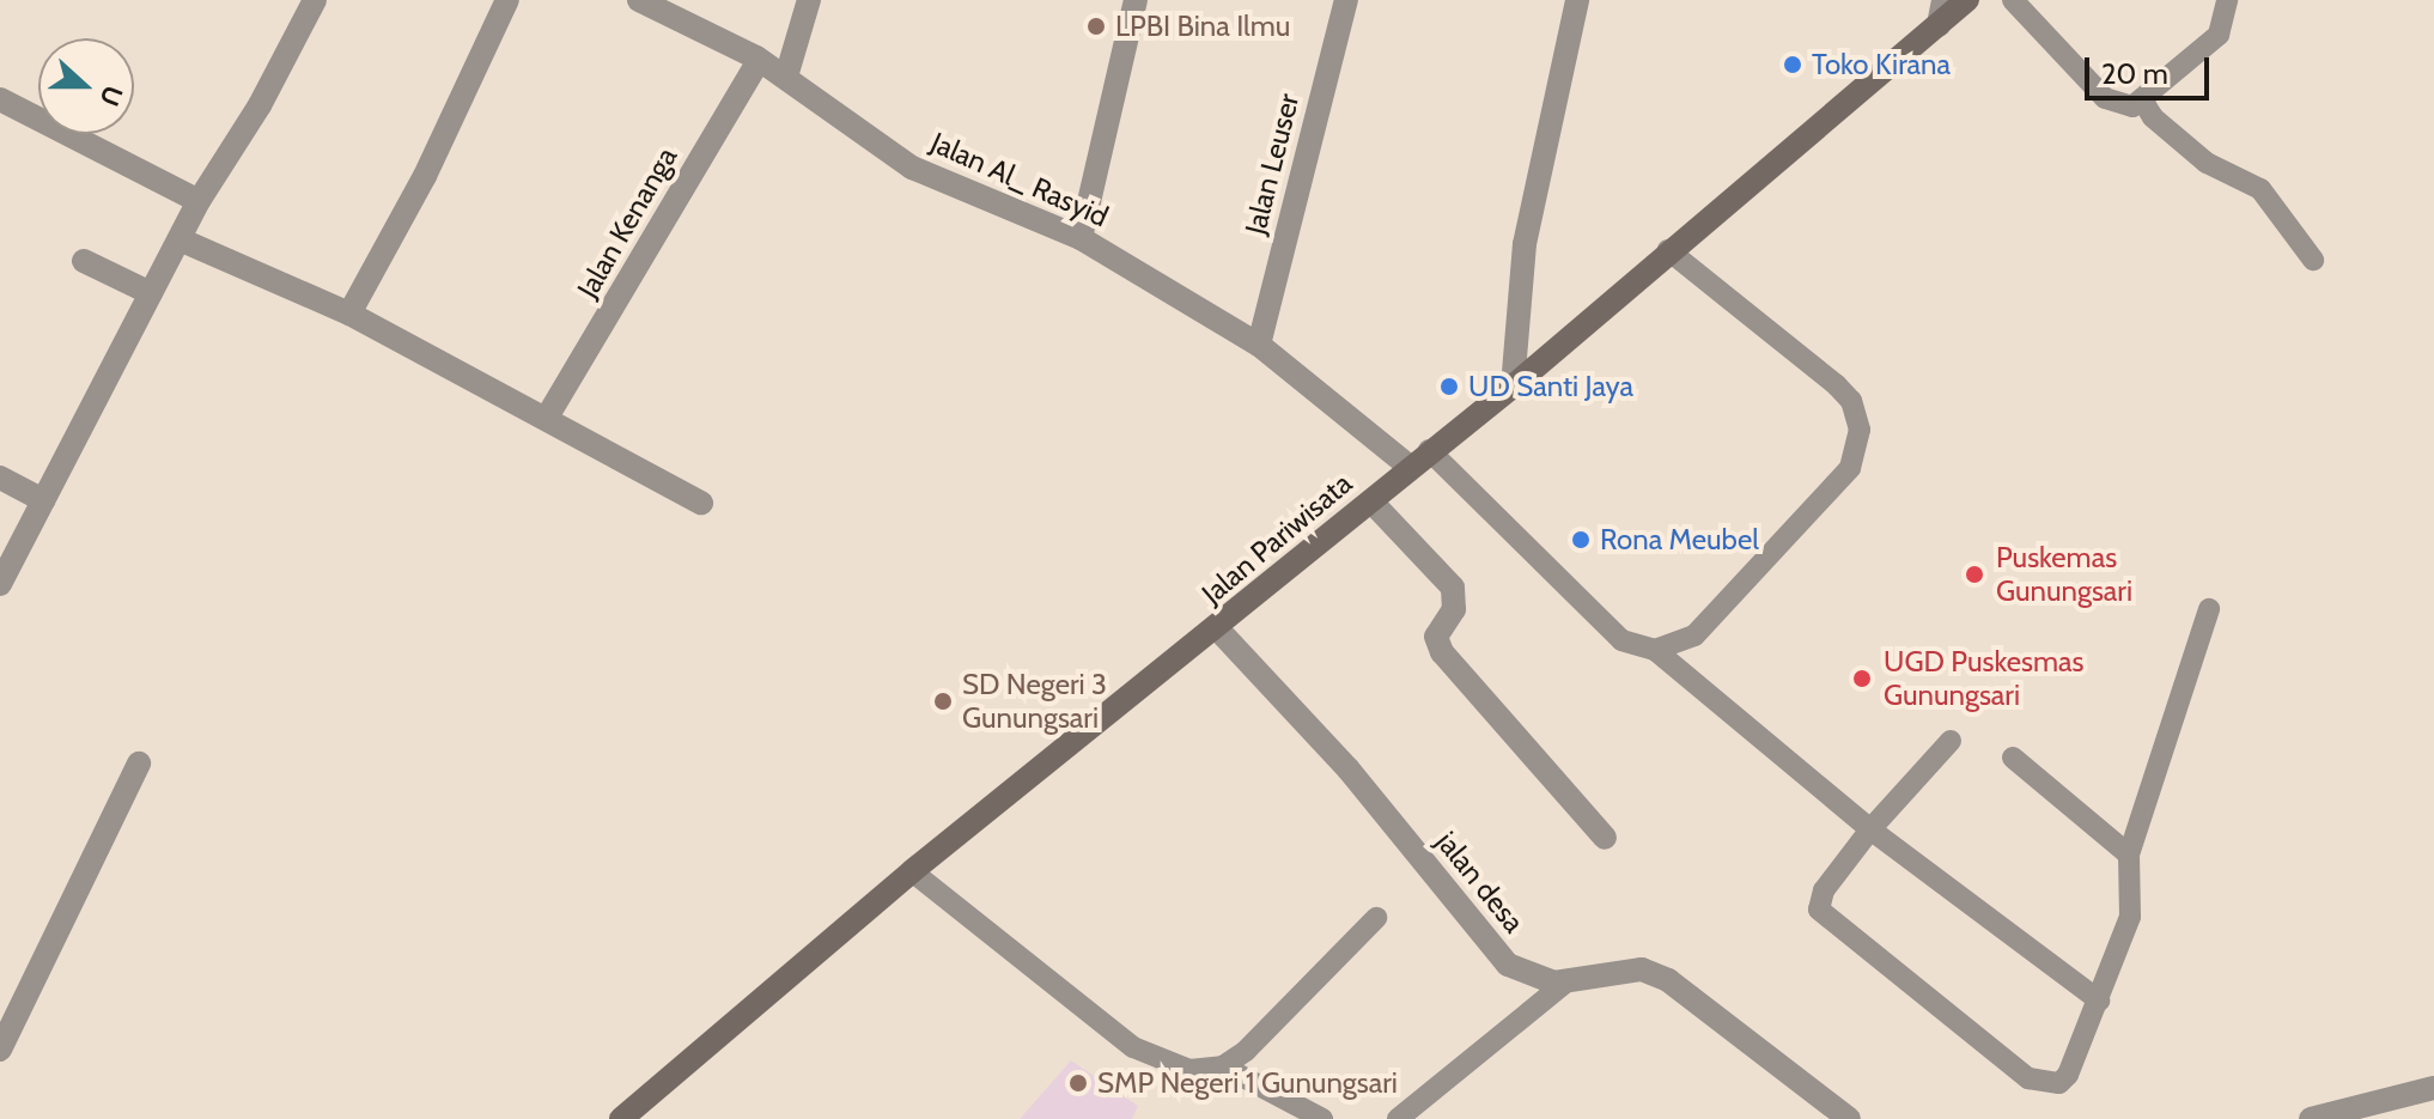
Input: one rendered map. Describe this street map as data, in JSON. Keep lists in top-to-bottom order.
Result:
{
  "streets": {
    "main road": ["Jalan Pariwisata"],
    "street": [
      "Jalan Leuser",
      "Jalan Al_ Rasyid",
      "Jalan Kenanga",
      "jalan desa"
    ]
  },
  "crossings": [
    ["Jalan Leuser", "Jalan Al_ Rasyid"],
    ["Jalan Al_ Rasyid", "Jalan Kenanga"],
    ["Jalan Al_ Rasyid", "Jalan Pariwisata"],
    ["Jalan Pariwisata", "jalan desa"]
  ],
  "places": [
    "LPBI Bina Ilmu",
    "Toko Kirana",
    "UD Santi Jaya",
    "Rona Meubel",
    "Puskemas Gunungsari",
    "UGD Puskesmas Gunungsari",
    "SD Negeri 3 Gunungsari",
    "SMP Negeri 1 Gunungsari"
  ],
  "scale_bar": "20 m",
  "north": "right"
}
